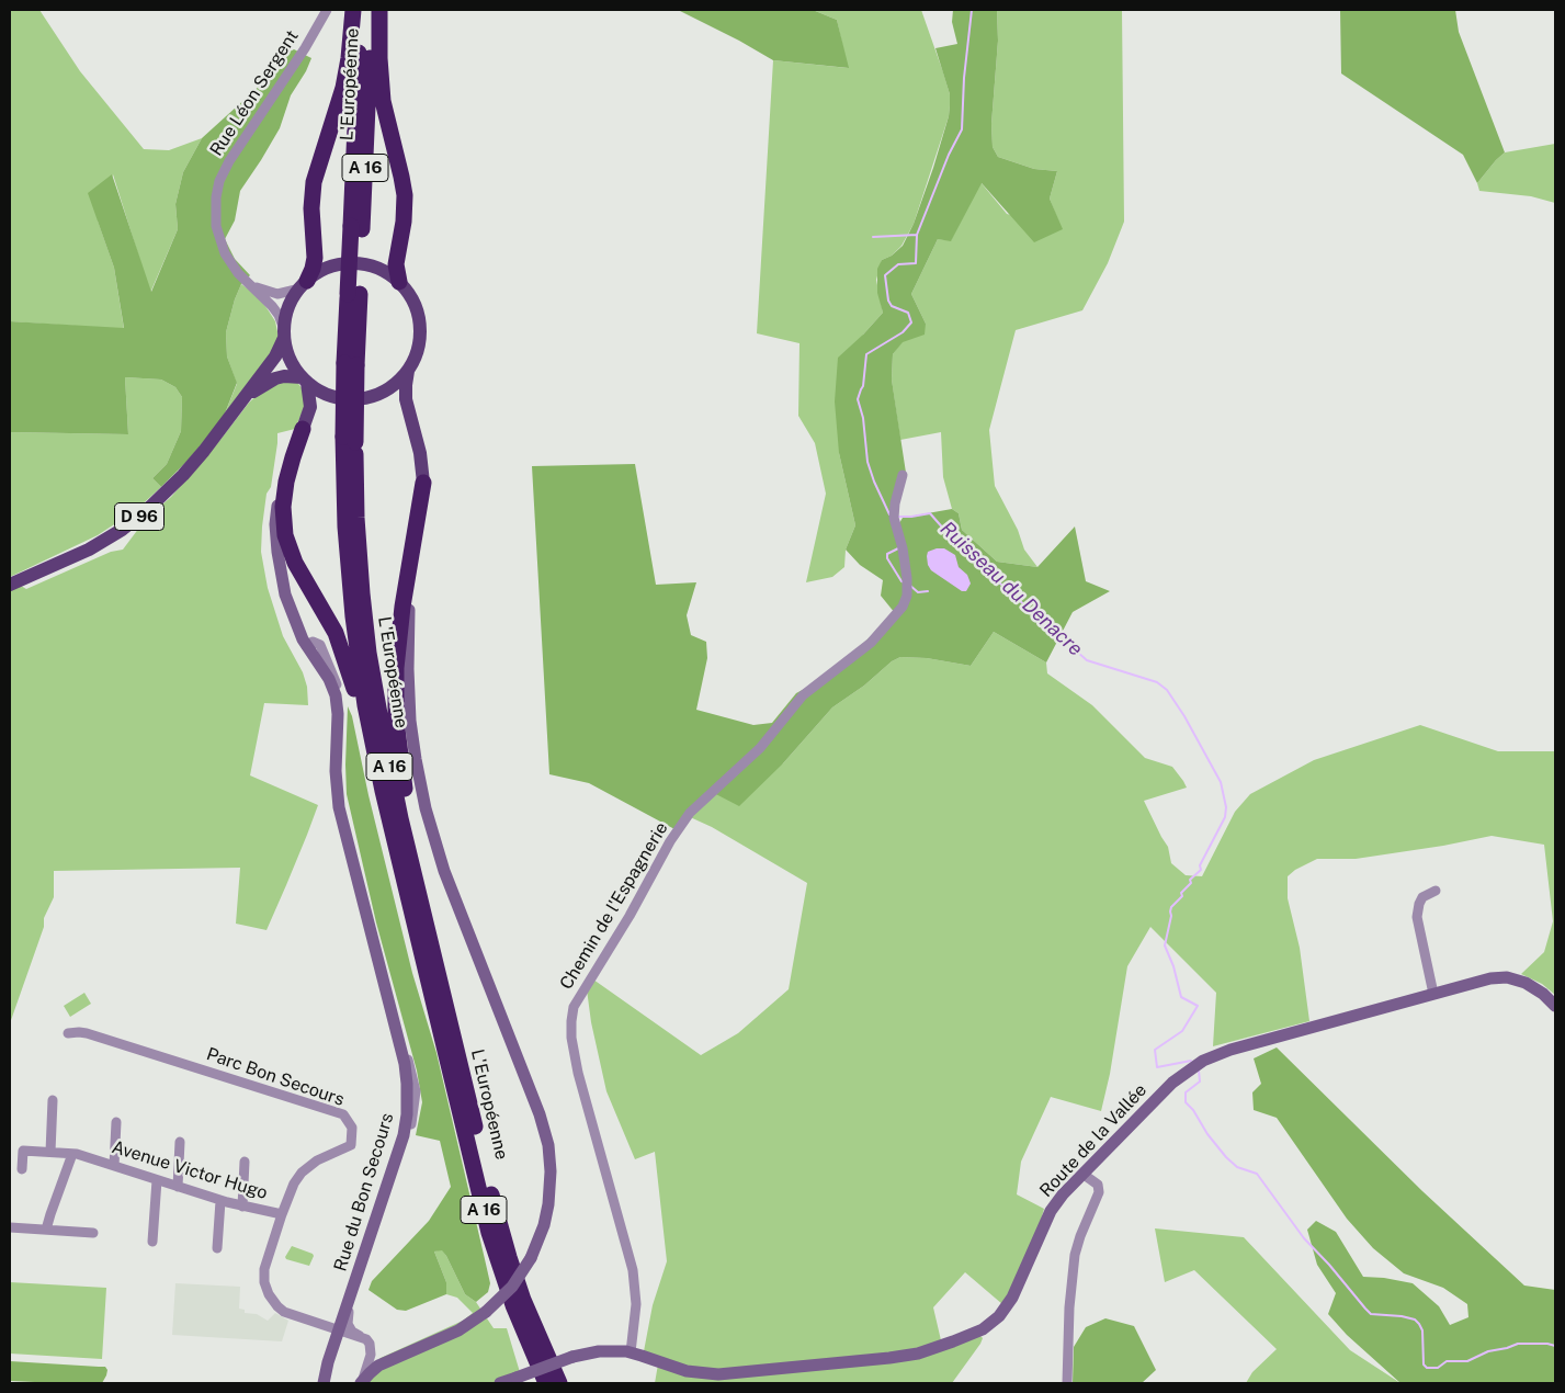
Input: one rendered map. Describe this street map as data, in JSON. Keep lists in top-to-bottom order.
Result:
{
  "streets": {
    "highway": ["L'Européenne", "A 16"],
    "main road": ["D 96", "Route de la Vallée", "Rue du Bon Secours"],
    "street": [
      "Rue Léon Sergent",
      "Chemin de l'Espagnerie",
      "Parc Bon Secours",
      "Avenue Victor Hugo"
    ]
  },
  "crossings": [
    ["Rue Léon Sergent", "D 96"],
    ["Chemin de l'Espagnerie", "Route de la Vallée"],
    ["Parc Bon Secours", "Avenue Victor Hugo"],
    ["Avenue Victor Hugo", "Rue du Bon Secours"]
  ],
  "water": ["Ruisseau du Denacre"]
}
